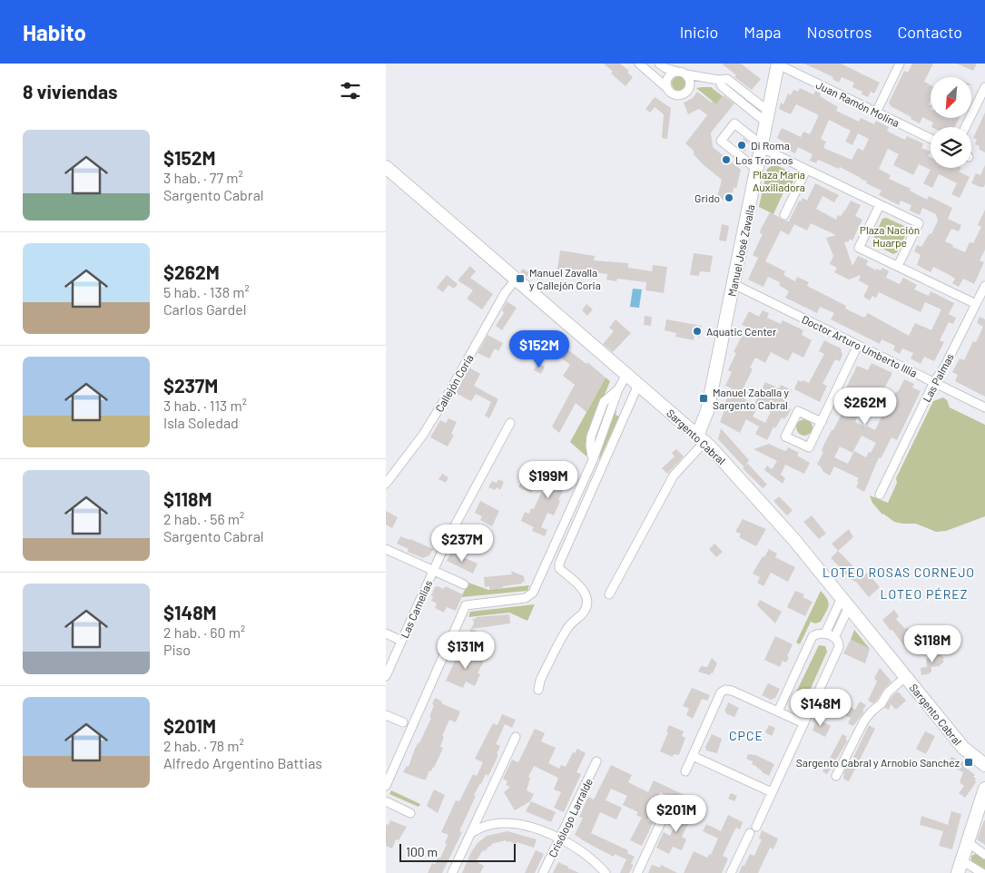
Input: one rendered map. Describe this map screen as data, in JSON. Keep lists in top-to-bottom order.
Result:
{
  "streets": {
    "main road": ["Manuel José Zavalla", "Sargento Cabral"],
    "street": [
      "Juan Ramón Molina",
      "Doctor Arturo Umberto Illia",
      "Las Palmas",
      "Callejón Coria",
      "Las Camelias",
      "Crisólogo Larralde"
    ]
  },
  "crossings": [
    ["Juan Ramón Molina", "Manuel José Zavalla"],
    ["Manuel José Zavalla", "Doctor Arturo Umberto Illia"],
    ["Manuel José Zavalla", "Sargento Cabral"],
    ["Doctor Arturo Umberto Illia", "Las Palmas"],
    ["Callejón Coria", "Sargento Cabral"]
  ],
  "districts": ["LOTEO ROSAS CORNEJO", "LOTEO PÉREZ", "CPCE"],
  "parks": ["Plaza María Auxiliadora", "Plaza Nación Huarpe"],
  "places": {
    "other": [
      "Di Roma",
      "Los Troncos",
      "Grido",
      "Aquatic Center"
    ],
    "transit": ["Manuel Zavalla y Callejón Coria", "Manuel Zaballa y Sargento Cabral", "Sargento Cabral y Arnobio Sanchez"]
  },
  "scale_bar": "100 m",
  "north": "bottom left",
  "page": {
    "header": "Habito",
    "nav": [
      "Inicio",
      "Mapa",
      "Nosotros",
      "Contacto"
    ],
    "heading": "8 viviendas",
    "list": [
      {
        "name": "$152M",
        "note": "3 hab. · 77 m² · Sargento Cabral"
      },
      {
        "name": "$262M",
        "note": "5 hab. · 138 m² · Carlos Gardel"
      },
      {
        "name": "$237M",
        "note": "3 hab. · 113 m² · Isla Soledad"
      },
      {
        "name": "$118M",
        "note": "2 hab. · 56 m² · Sargento Cabral"
      },
      {
        "name": "$148M",
        "note": "2 hab. · 60 m² · Piso"
      },
      {
        "name": "$201M",
        "note": "2 hab. · 78 m² · Alfredo Argentino Battias"
      }
    ],
    "price": [
      "$152M",
      "$262M",
      "$199M",
      "$237M",
      "$118M",
      "$131M",
      "$148M",
      "$201M"
    ],
    "scale": "100 m"
  }
}
